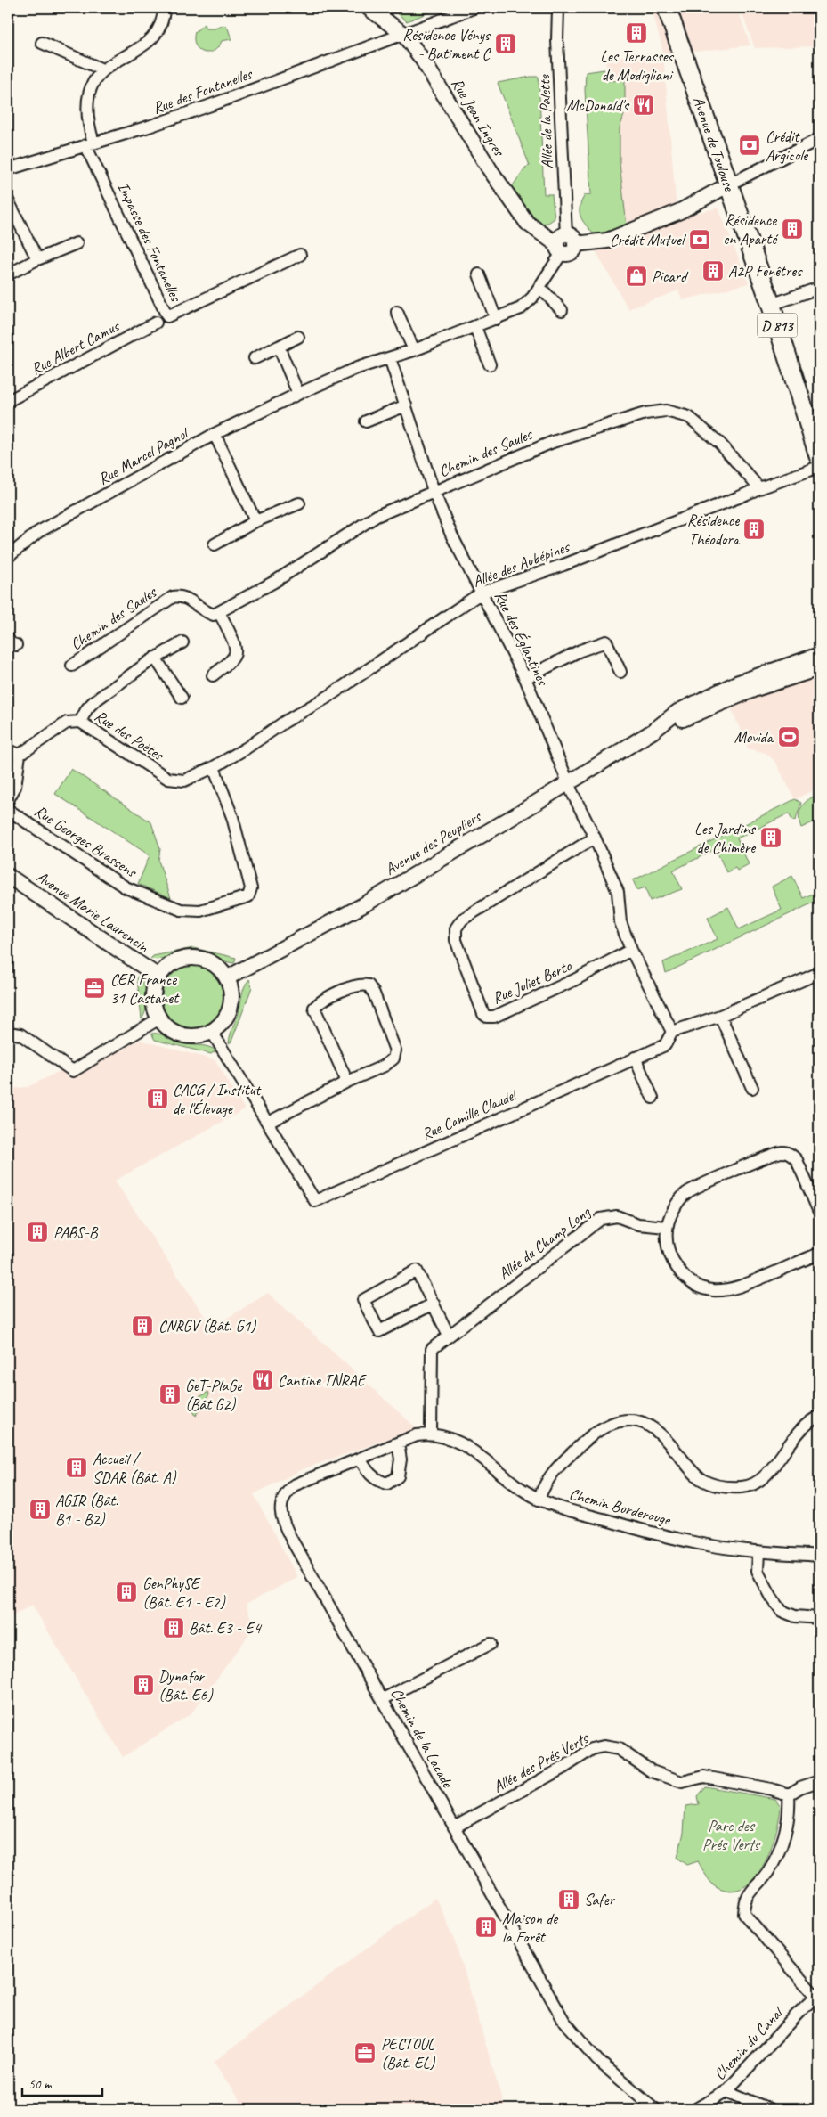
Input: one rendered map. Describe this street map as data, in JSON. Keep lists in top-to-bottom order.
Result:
{
  "streets": {
    "main road": ["Avenue de Toulouse", "D 813"],
    "street": [
      "Rue des Fontanelles",
      "Rue Jean Ingres",
      "Allée de la Palette",
      "Impasse des Fontanelles",
      "Rue Albert Camus",
      "Chemin des Saules",
      "Rue Marcel Pagnol",
      "Allée des Aubépines",
      "Rue des Églantines",
      "Rue des Poètes",
      "Rue Georges Brassens",
      "Avenue des Peupliers",
      "Avenue Marie Laurencin",
      "Rue Juliet Berto",
      "Rue Camille Claudel",
      "Allée du Champ Long",
      "Chemin Borderouge",
      "Chemin de la Lacade",
      "Allée des Prés Verts",
      "Chemin du Canal"
    ]
  },
  "crossings": [
    ["Rue des Fontanelles", "Rue Jean Ingres"],
    ["Rue des Fontanelles", "Impasse des Fontanelles"],
    ["Rue Jean Ingres", "Allée de la Palette"],
    ["Rue Jean Ingres", "Rue Marcel Pagnol"],
    ["Allée de la Palette", "Rue Marcel Pagnol"],
    ["Chemin des Saules", "Allée des Aubépines"],
    ["Chemin des Saules", "Rue des Églantines"],
    ["Rue Marcel Pagnol", "Rue des Églantines"],
    ["Allée des Aubépines", "Rue des Églantines"],
    ["Allée des Aubépines", "Rue des Poètes"],
    ["Allée des Aubépines", "Rue Georges Brassens"],
    ["Rue des Églantines", "Avenue des Peupliers"],
    ["Rue des Églantines", "Rue Juliet Berto"],
    ["Rue des Églantines", "Rue Camille Claudel"],
    ["Rue des Poètes", "Rue Georges Brassens"],
    ["Avenue des Peupliers", "Avenue Marie Laurencin"],
    ["Allée du Champ Long", "Chemin Borderouge"],
    ["Allée du Champ Long", "Chemin de la Lacade"],
    ["Chemin Borderouge", "Chemin de la Lacade"],
    ["Chemin de la Lacade", "Allée des Prés Verts"]
  ],
  "parks": ["Parc des Prés Verts"],
  "places": {
    "building": [
      "Les Terrasses de Modigliani",
      "Résidence Vénys - Batiment C",
      "Résidence en Aparté",
      "A2P Fenêtres",
      "Résidence Théodora",
      "Les Jardins de Chimère",
      "CACG / Institut de l'Élevage",
      "PABS-B",
      "CNRGV (Bât. G1)",
      "GeT-PlaGe (Bât G2)",
      "Accueil / SDAR (Bât. A)",
      "AGIR (Bât. B1 - B2)",
      "GenPhySE (Bât. E1 - E2)",
      "Bât. E3 - E4",
      "Dynafor (Bât. E6)",
      "Safer",
      "Maison de la Forêt"
    ],
    "restaurant": ["McDonald's", "Cantine INRAE"],
    "bank": ["Crédit Argicole", "Crédit Mutuel"],
    "shop": ["Picard"],
    "sports": ["Movida"],
    "office": ["CER France 31 Castanet", "PECTOUL (Bât. EL)"]
  },
  "scale_bar": "50 m"
}
